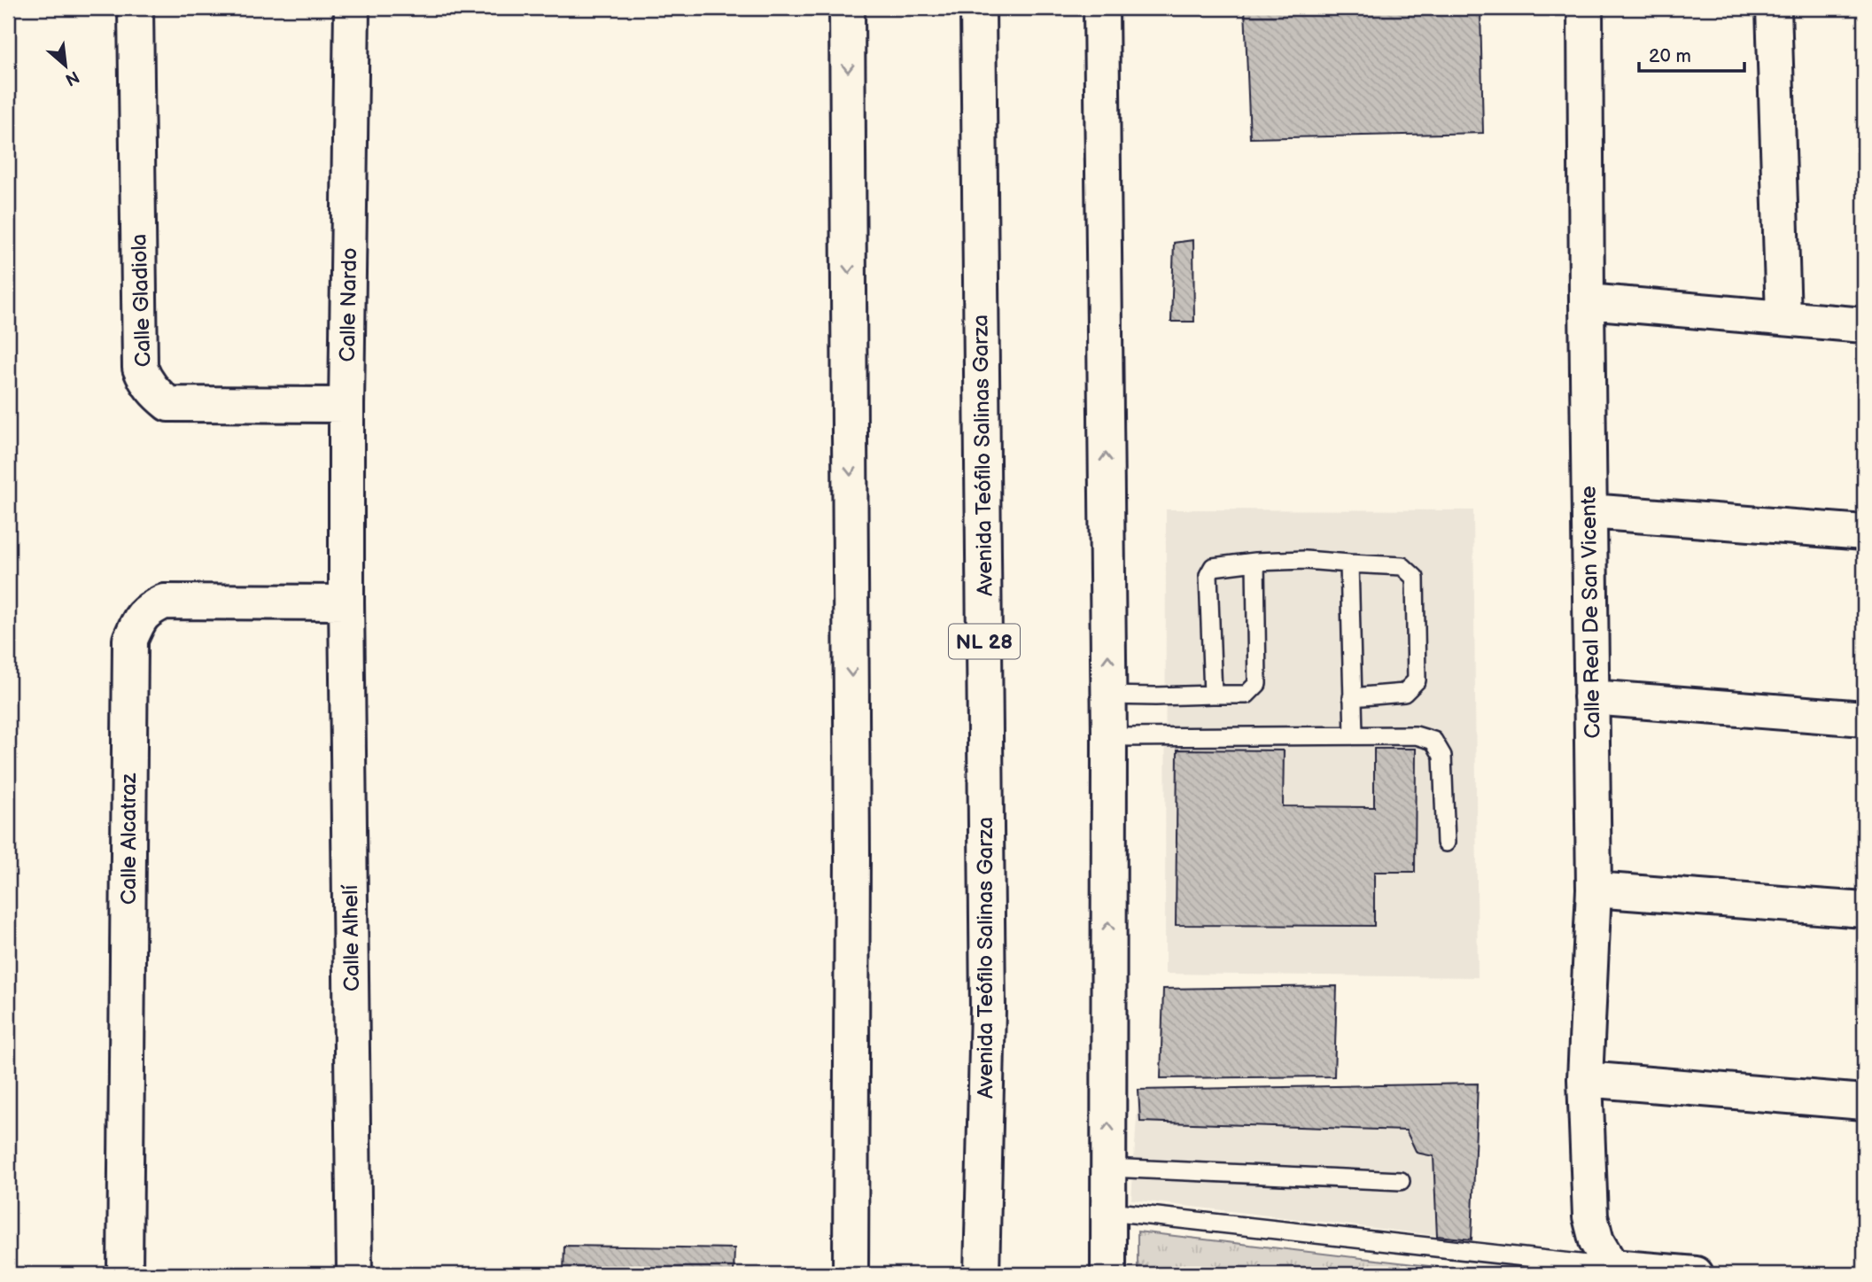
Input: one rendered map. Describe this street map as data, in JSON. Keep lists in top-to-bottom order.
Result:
{
  "streets": {
    "street": [
      "Calle Gladiola",
      "Calle Nardo",
      "Avenida Teófilo Salinas Garza",
      "Calle Real De San Vicente",
      "NL 28",
      "Calle Alcatraz",
      "Calle Alhelí"
    ]
  },
  "crossings": [
    ["Calle Gladiola", "Calle Nardo"],
    ["Calle Nardo", "Calle Alcatraz"],
    ["Calle Nardo", "Calle Alhelí"],
    ["Calle Alcatraz", "Calle Alhelí"]
  ],
  "scale_bar": "20 m",
  "north": "bottom right"
}
